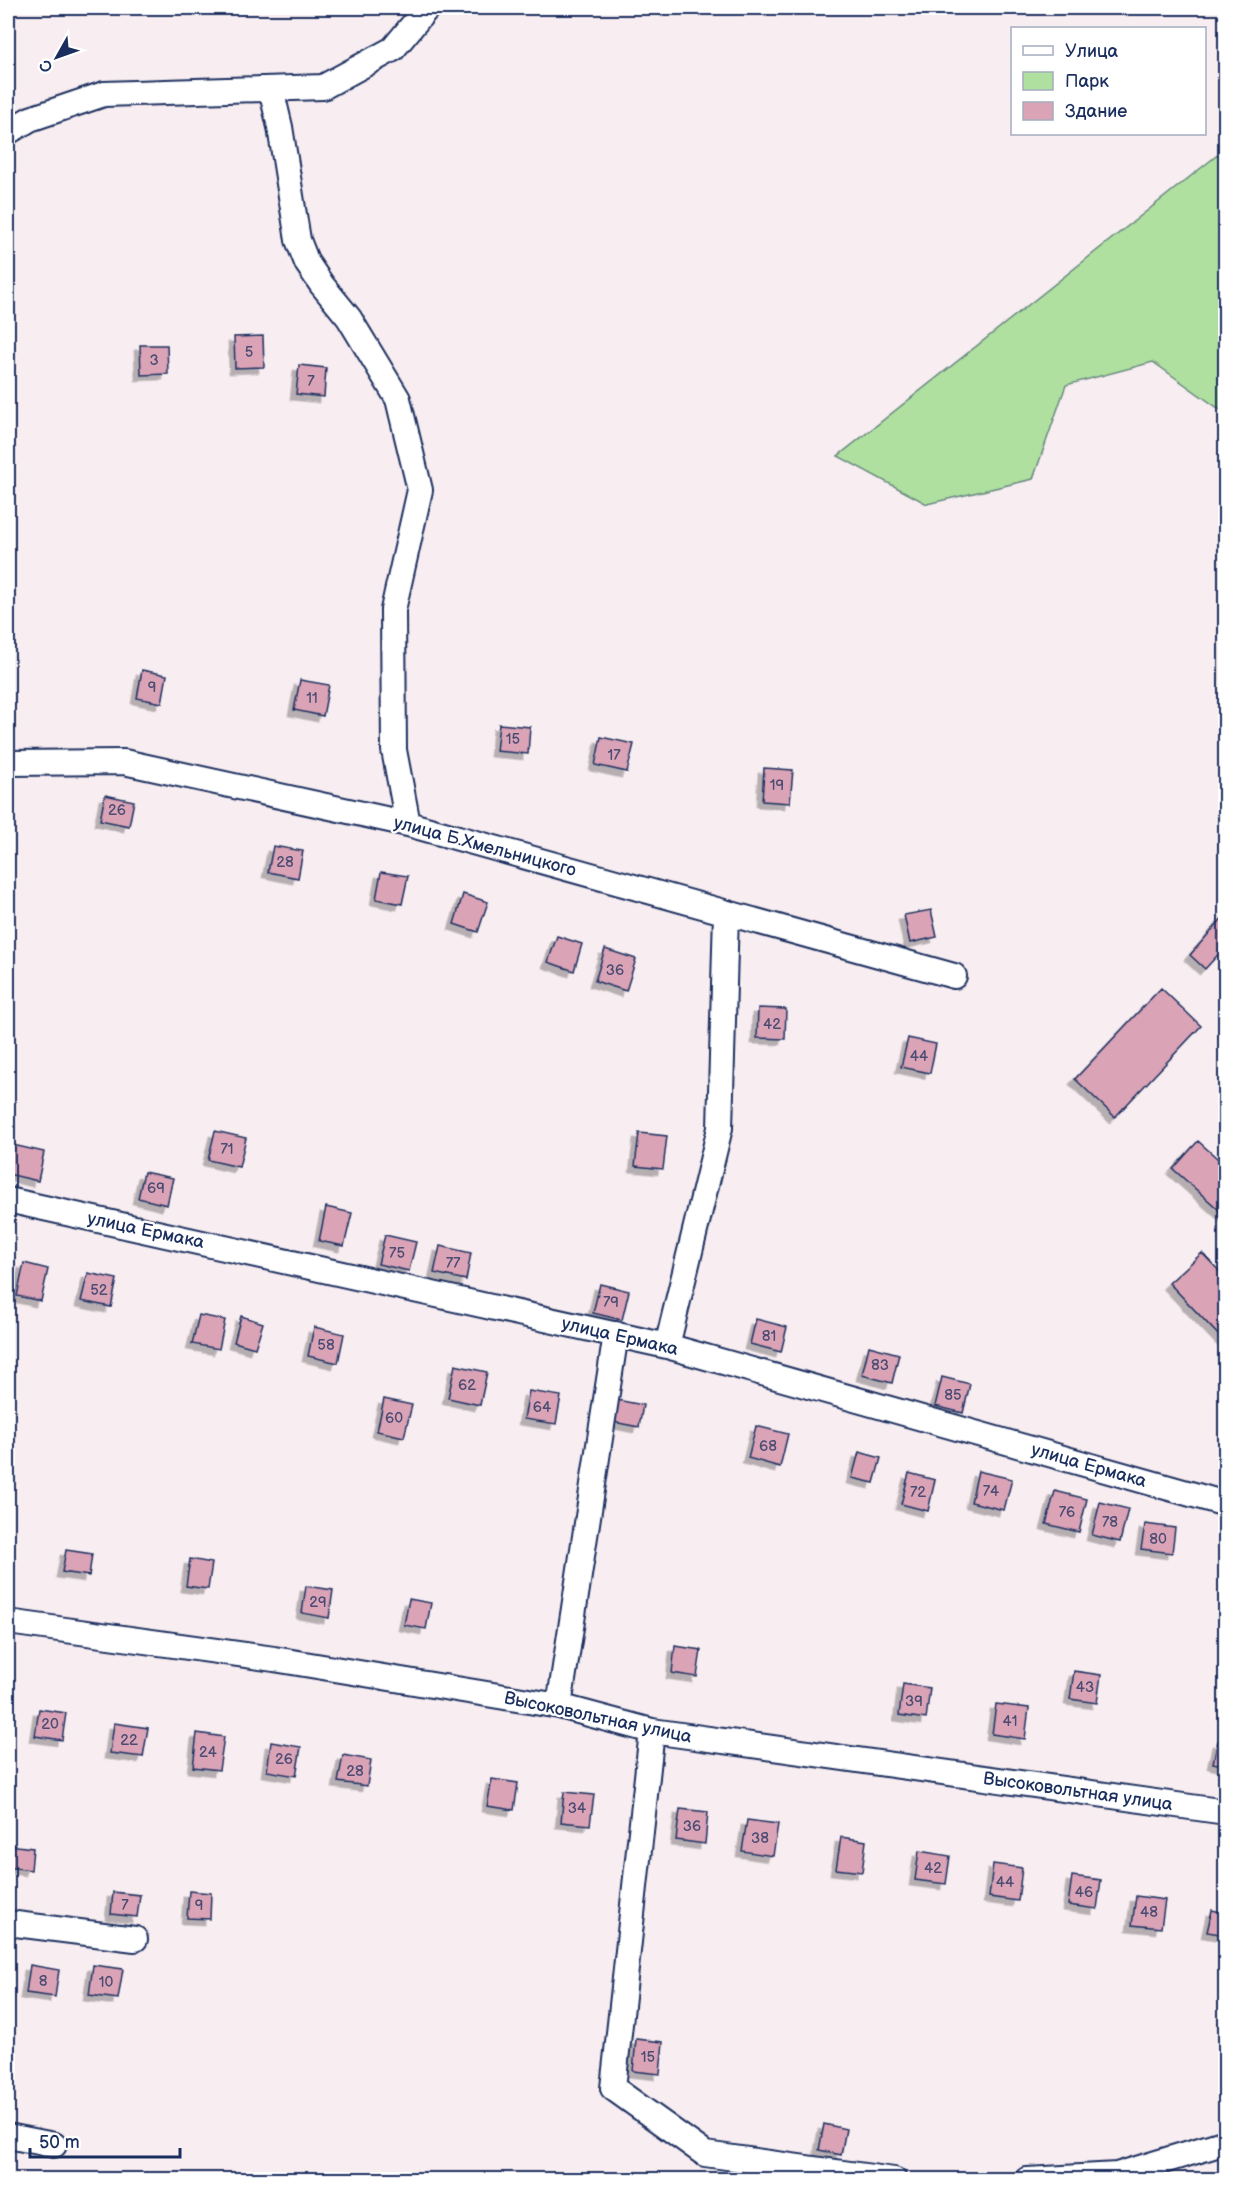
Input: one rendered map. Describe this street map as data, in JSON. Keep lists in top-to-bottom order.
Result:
{
  "streets": {
    "street": ["улица Б.Хмельницкого", "улица Ермака", "Высоковольтная улица"]
  },
  "house_numbers": [
    "5",
    "3",
    "7",
    "9",
    "11",
    "15",
    "17",
    "19",
    "26",
    "28",
    "36",
    "42",
    "44",
    "71",
    "69",
    "75",
    "77",
    "52",
    "79",
    "81",
    "58",
    "83",
    "62",
    "85",
    "64",
    "60",
    "68",
    "74",
    "72",
    "76",
    "78",
    "80",
    "29",
    "43",
    "39",
    "41",
    "20",
    "22",
    "24",
    "26",
    "28",
    "34",
    "36",
    "38",
    "42",
    "44",
    "46",
    "7",
    "9",
    "48",
    "8",
    "10",
    "15"
  ],
  "legend": ["Улица", "Парк", "Здание"],
  "scale_bar": "50 m",
  "north": "bottom left"
}
